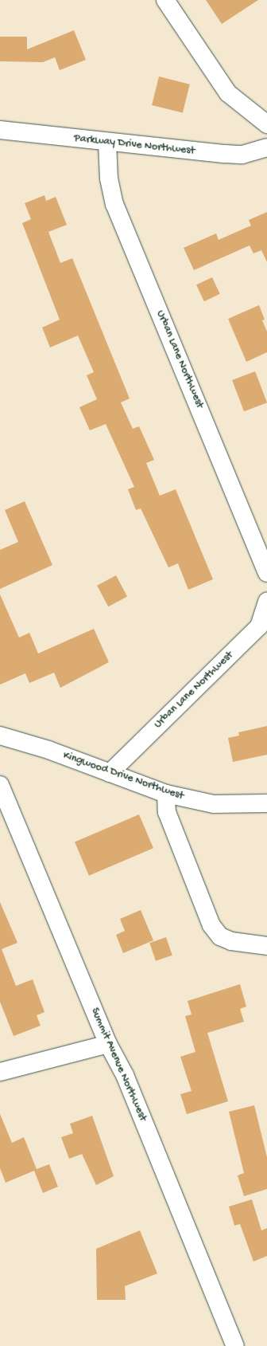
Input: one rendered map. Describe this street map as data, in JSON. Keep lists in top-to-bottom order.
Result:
{
  "streets": {
    "street": [
      "Parkway Drive Northwest",
      "Urban Lane Northwest",
      "Kingwood Drive Northwest",
      "Summit Avenue Northwest"
    ]
  },
  "crossings": [
    ["Parkway Drive Northwest", "Urban Lane Northwest"],
    ["Urban Lane Northwest", "Kingwood Drive Northwest"]
  ]
}
